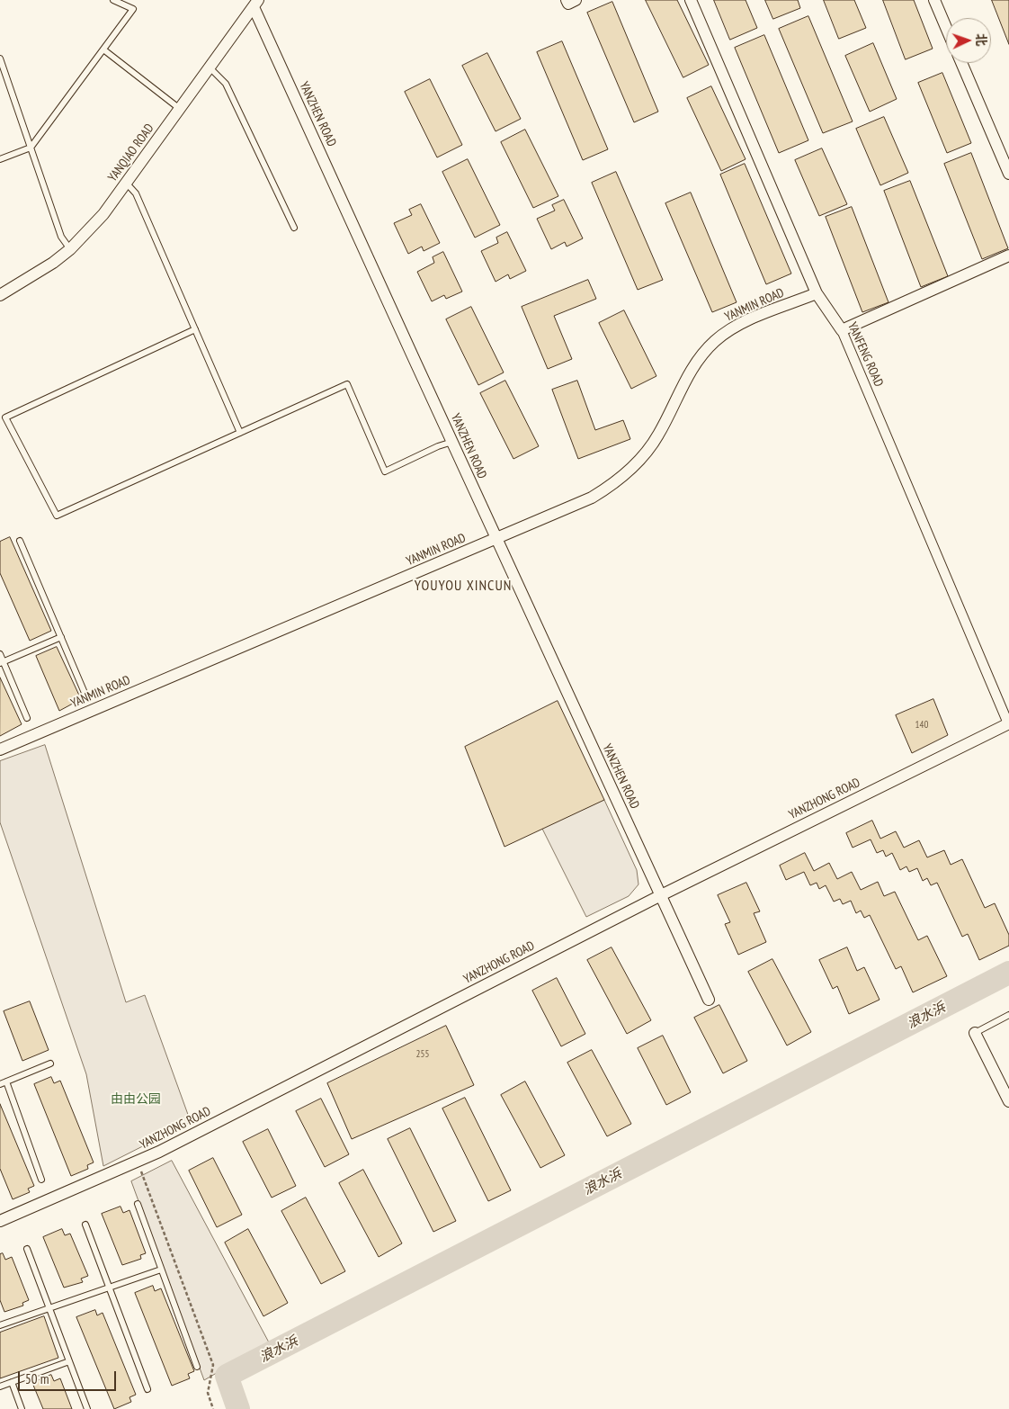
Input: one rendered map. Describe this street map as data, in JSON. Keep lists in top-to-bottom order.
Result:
{
  "streets": {
    "street": [
      "YANZHEN ROAD",
      "YANQIAO ROAD",
      "YANMIN ROAD",
      "YANFENG ROAD",
      "YANZHONG ROAD"
    ]
  },
  "crossings": [
    ["YANZHEN ROAD", "YANQIAO ROAD"],
    ["YANZHEN ROAD", "YANMIN ROAD"],
    ["YANZHEN ROAD", "YANZHONG ROAD"],
    ["YANMIN ROAD", "YANFENG ROAD"],
    ["YANFENG ROAD", "YANZHONG ROAD"]
  ],
  "districts": ["YOUYOU XINCUN"],
  "water": ["浪水浜"],
  "parks": ["由由公园"],
  "house_numbers": ["140", "255"],
  "scale_bar": "50 m",
  "north": "right"
}
